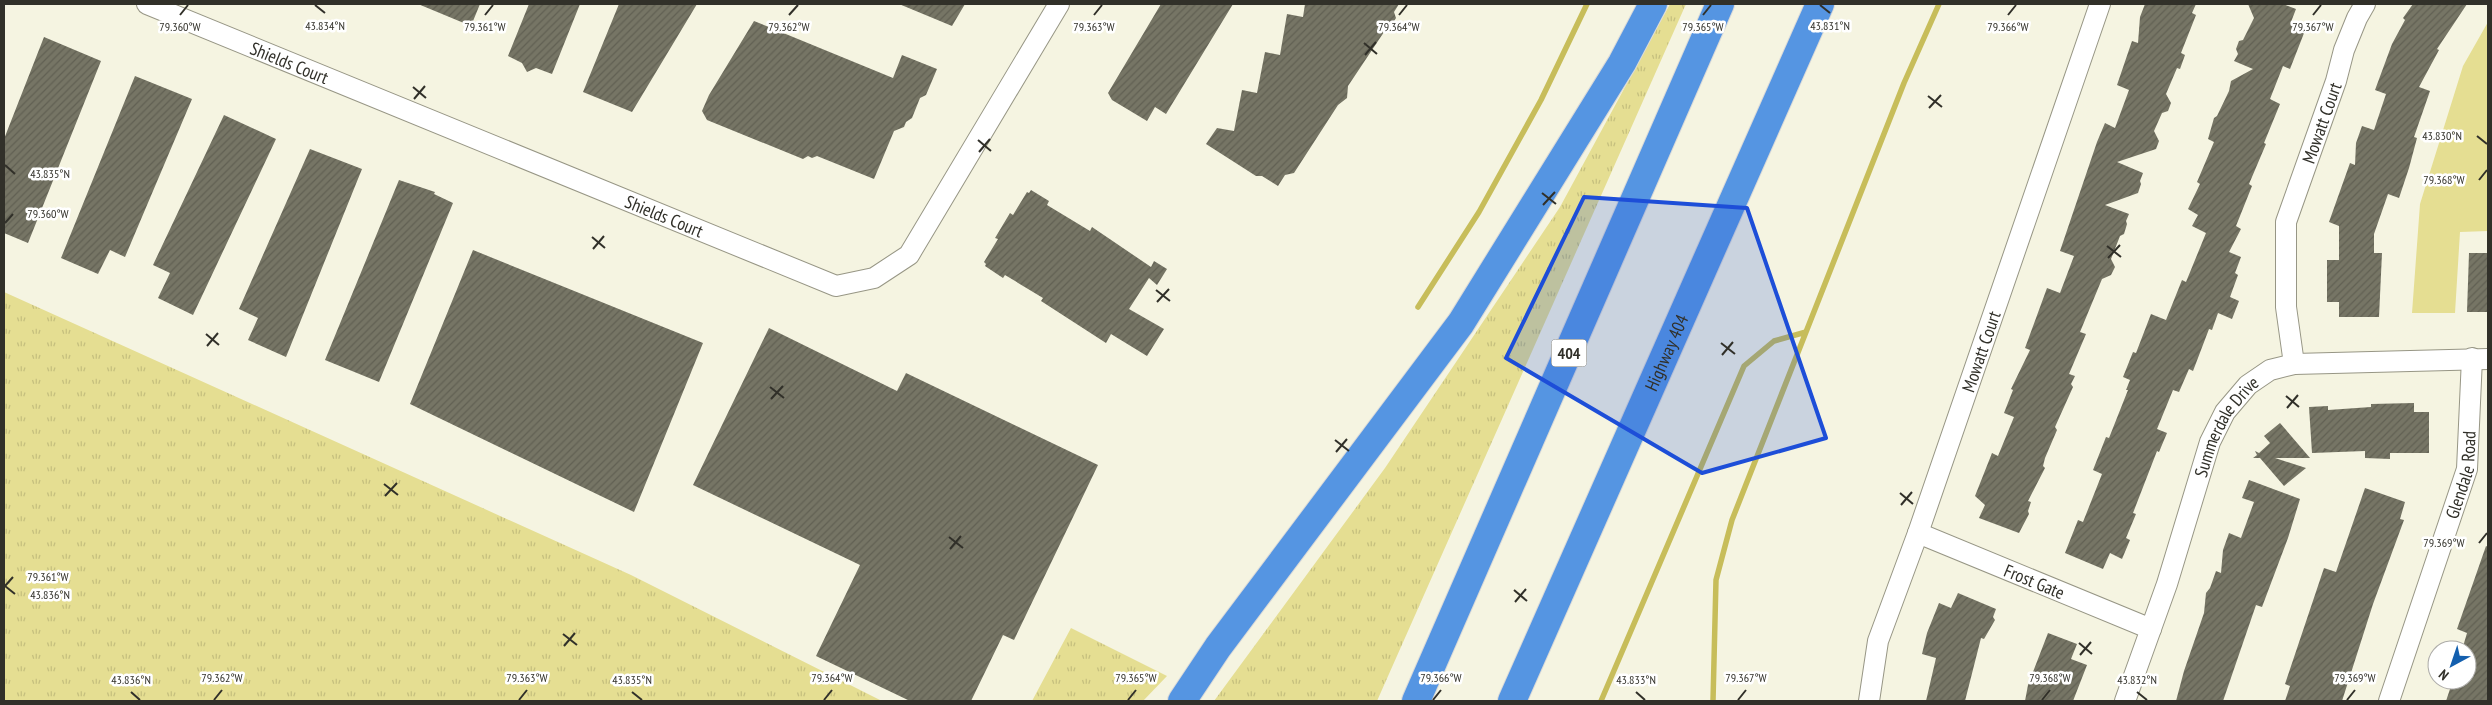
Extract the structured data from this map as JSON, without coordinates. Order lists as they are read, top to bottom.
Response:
{
  "streets": {
    "highway": ["404", "Highway 404"],
    "street": [
      "Shields Court",
      "Mowatt Court",
      "Summerdale Drive",
      "Glendale Road",
      "Frost Gate"
    ]
  },
  "crossings": [
    ["Mowatt Court", "Summerdale Drive"],
    ["Mowatt Court", "Frost Gate"],
    ["Summerdale Drive", "Glendale Road"],
    ["Summerdale Drive", "Frost Gate"]
  ],
  "north": "bottom left",
  "coordinates": [
    "43.834°N",
    "43.831°N",
    "79.360°W",
    "79.361°W",
    "79.362°W",
    "79.363°W",
    "79.364°W",
    "79.365°W",
    "79.366°W",
    "79.367°W",
    "43.830°N",
    "43.835°N",
    "79.368°W",
    "79.369°W",
    "43.836°N",
    "43.833°N",
    "43.832°N"
  ]
}
